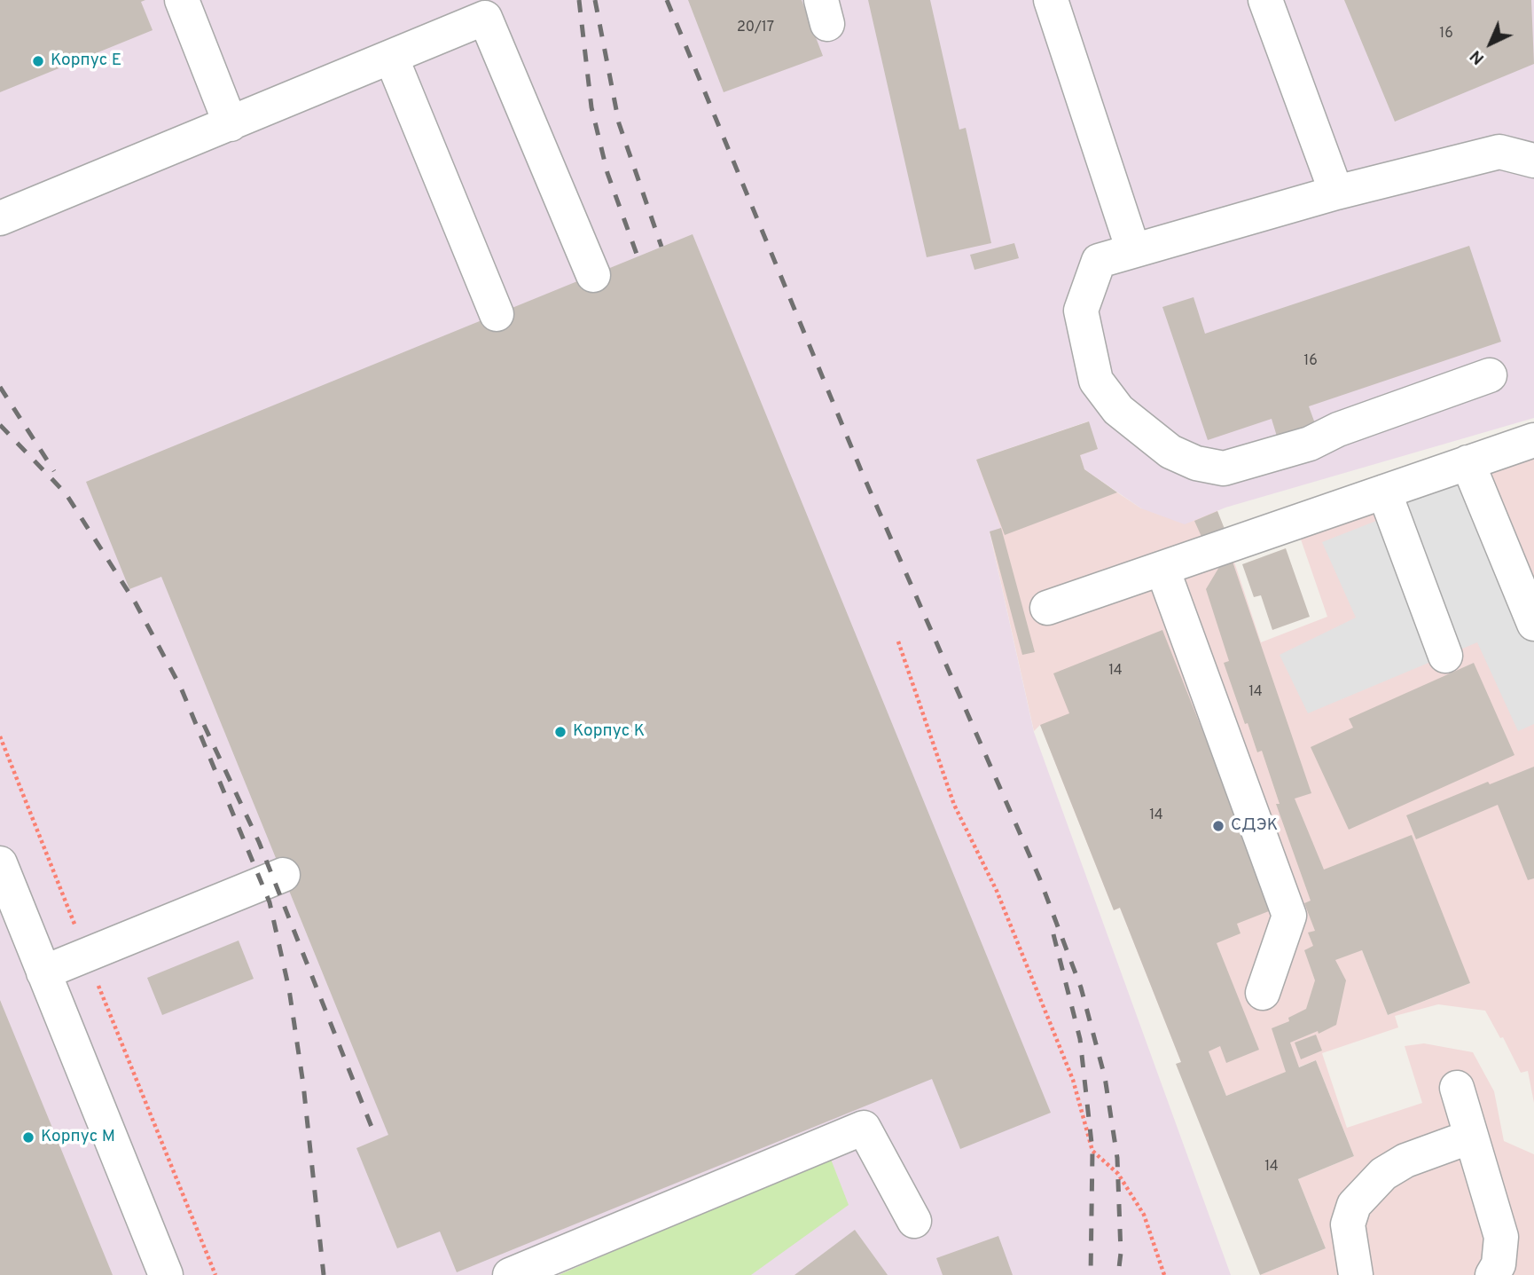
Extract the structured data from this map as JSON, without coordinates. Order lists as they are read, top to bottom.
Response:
{
  "places": [
    "Корпус Е",
    "Корпус К",
    "СДЭК",
    "Корпус М"
  ],
  "house_numbers": [
    "20/17",
    "16",
    "16",
    "14",
    "14",
    "14",
    "14"
  ],
  "north": "bottom left"
}
